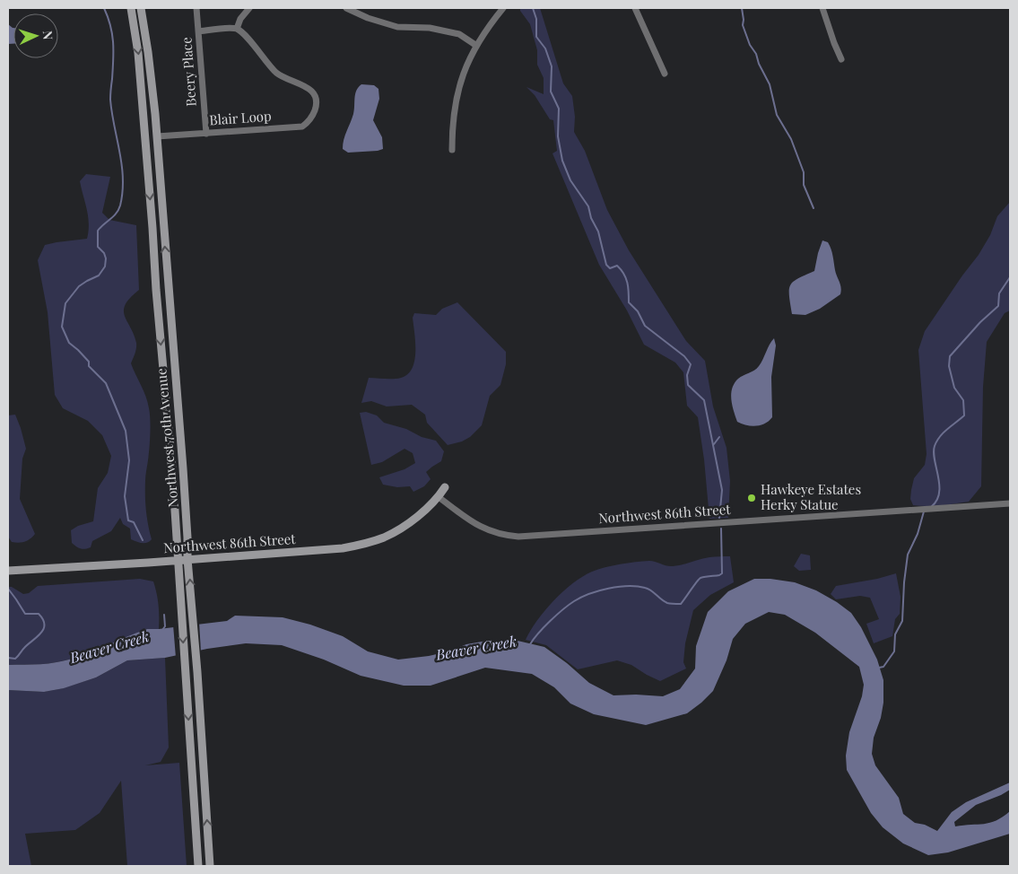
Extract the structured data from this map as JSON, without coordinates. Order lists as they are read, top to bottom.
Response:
{
  "streets": {
    "main road": ["Northwest 70th Avenue", "Northwest 86th Street"],
    "street": ["Beery Place", "Blair Loop"]
  },
  "crossings": [
    ["Beery Place", "Blair Loop"],
    ["Blair Loop", "Northwest 70th Avenue"],
    ["Northwest 70th Avenue", "Northwest 86th Street"]
  ],
  "water": ["Beaver Creek"],
  "places": ["Hawkeye Estates Herky Statue"],
  "north": "right"
}
